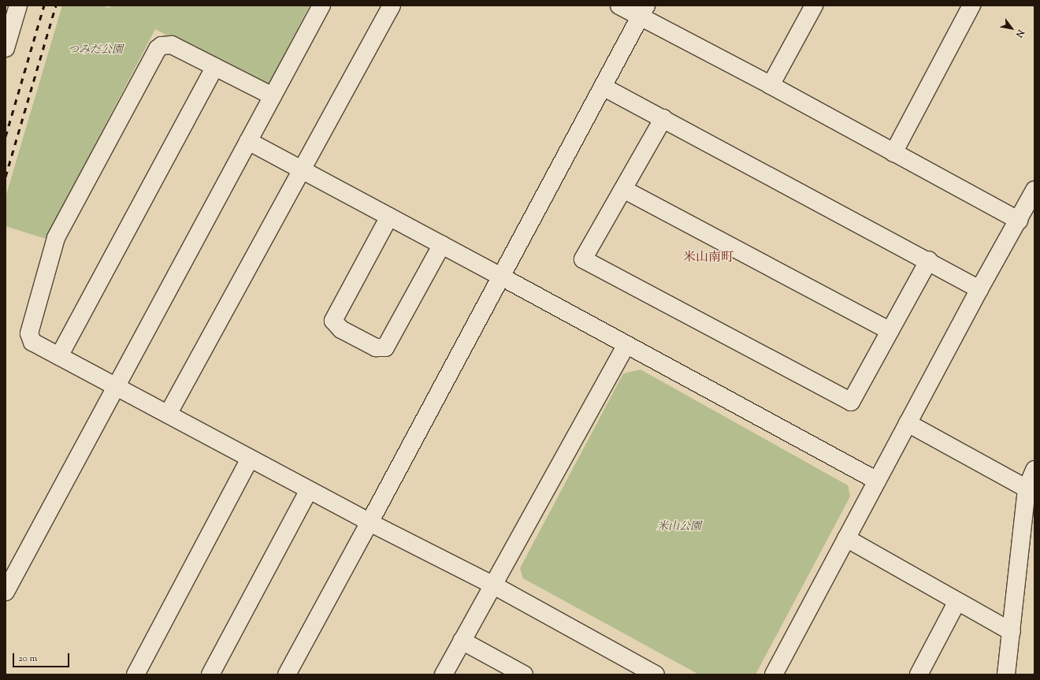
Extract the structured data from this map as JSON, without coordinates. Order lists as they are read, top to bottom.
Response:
{
  "districts": ["米山南町"],
  "parks": ["つみだ公園", "米山公園"],
  "scale_bar": "20 m",
  "north": "bottom right"
}
